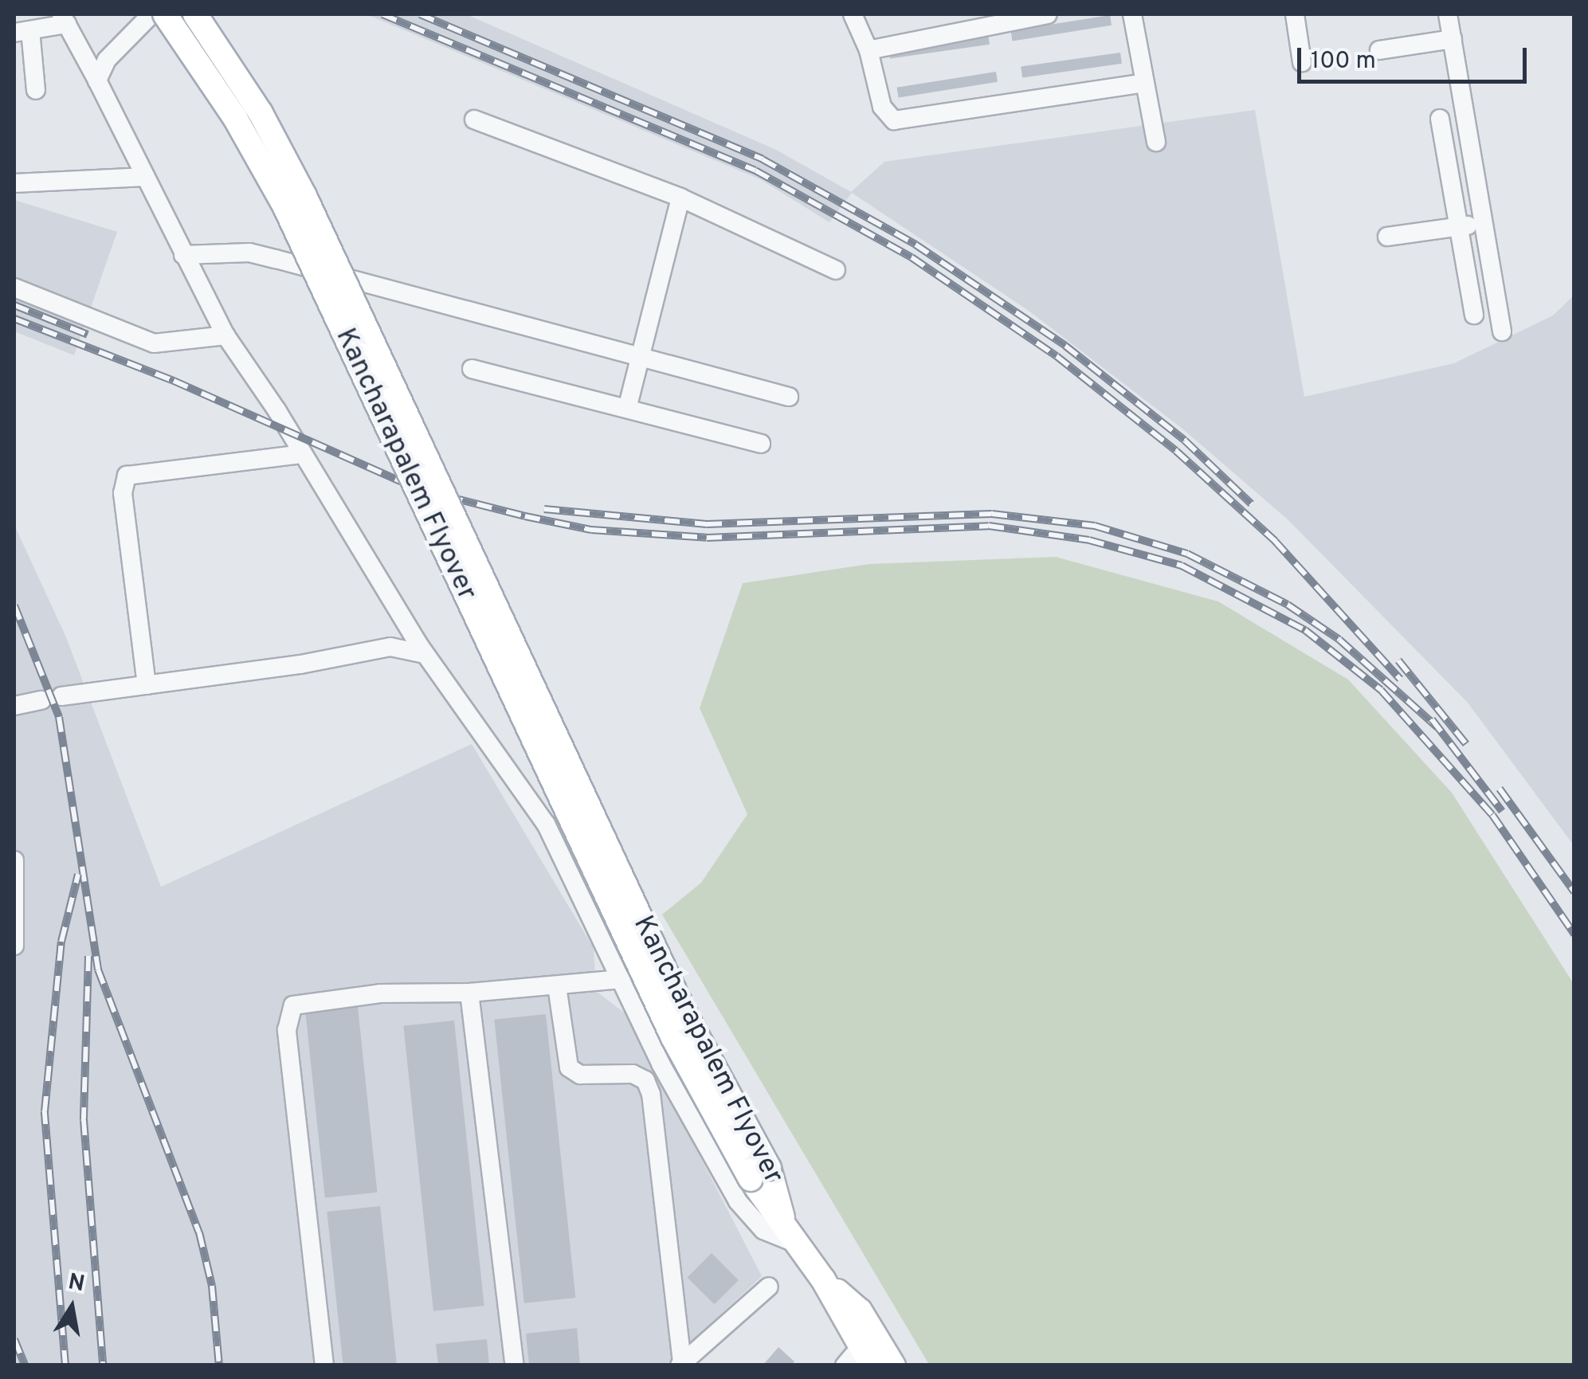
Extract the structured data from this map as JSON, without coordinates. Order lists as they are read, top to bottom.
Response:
{
  "streets": {
    "main road": ["Kancharapalem Flyover"]
  },
  "scale_bar": "100 m",
  "north": "top"
}
